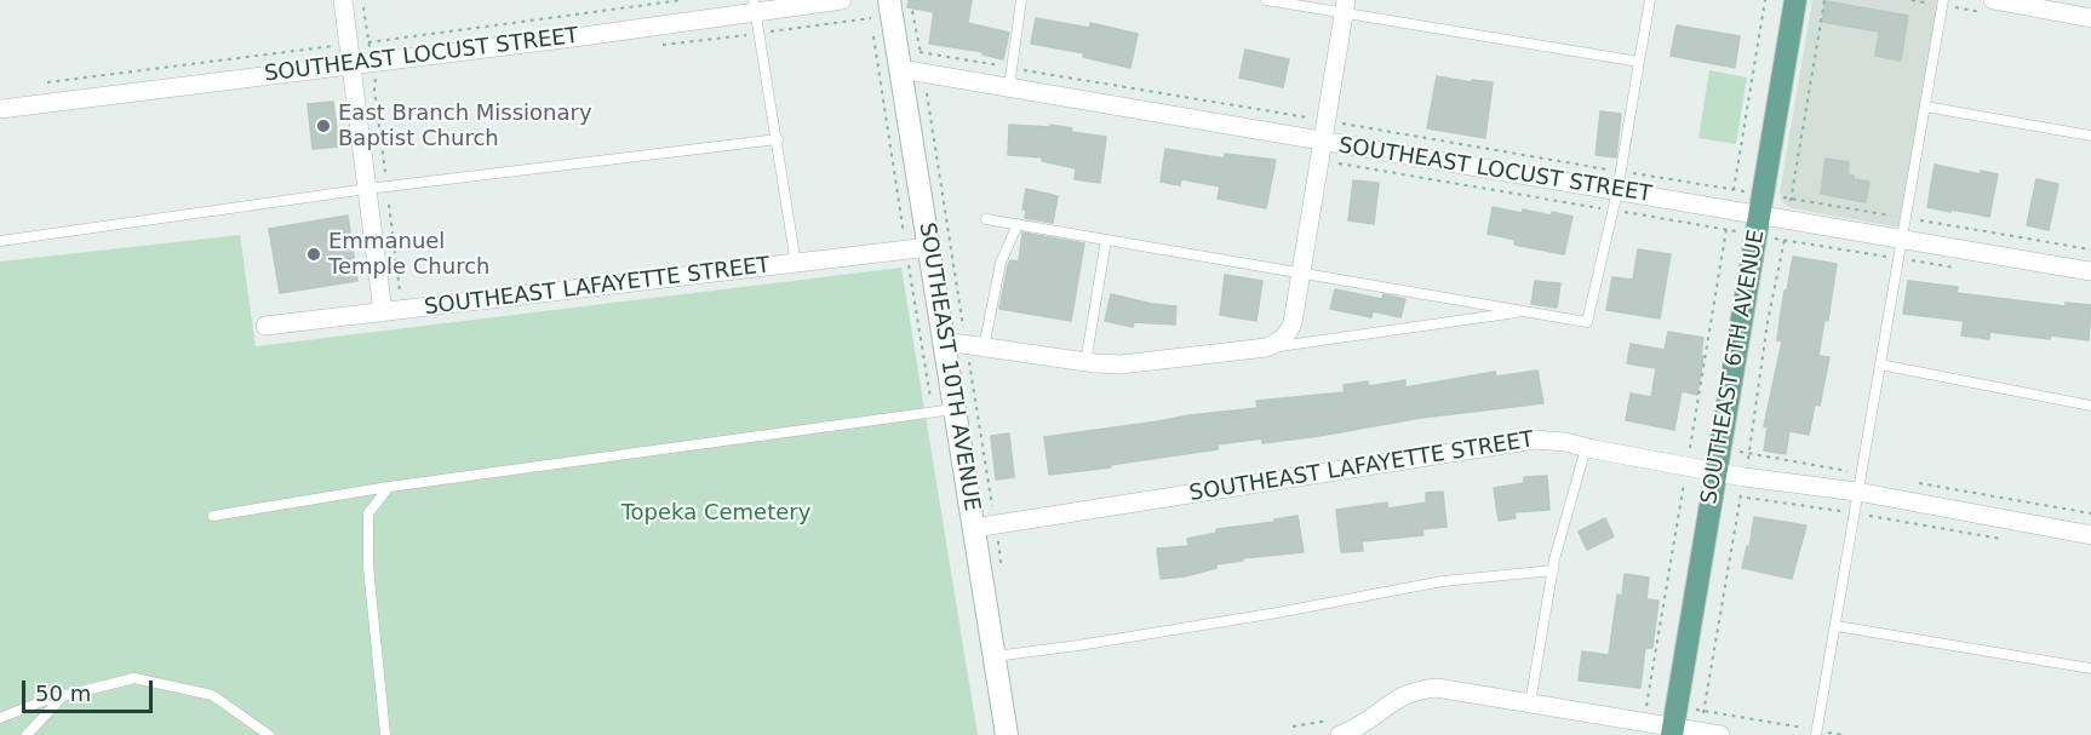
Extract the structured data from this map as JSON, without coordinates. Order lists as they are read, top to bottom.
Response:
{
  "streets": {
    "main road": ["SOUTHEAST 10TH AVENUE", "SOUTHEAST 6TH AVENUE"],
    "street": ["SOUTHEAST LOCUST STREET", "SOUTHEAST LAFAYETTE STREET"]
  },
  "crossings": [
    ["SOUTHEAST LOCUST STREET", "SOUTHEAST 10TH AVENUE"],
    ["SOUTHEAST LOCUST STREET", "SOUTHEAST 6TH AVENUE"],
    ["SOUTHEAST LAFAYETTE STREET", "SOUTHEAST 10TH AVENUE"],
    ["SOUTHEAST LAFAYETTE STREET", "SOUTHEAST 6TH AVENUE"]
  ],
  "parks": ["Topeka Cemetery"],
  "places": ["East Branch Missionary Baptist Church", "Emmanuel Temple Church"],
  "scale_bar": "50 m"
}
